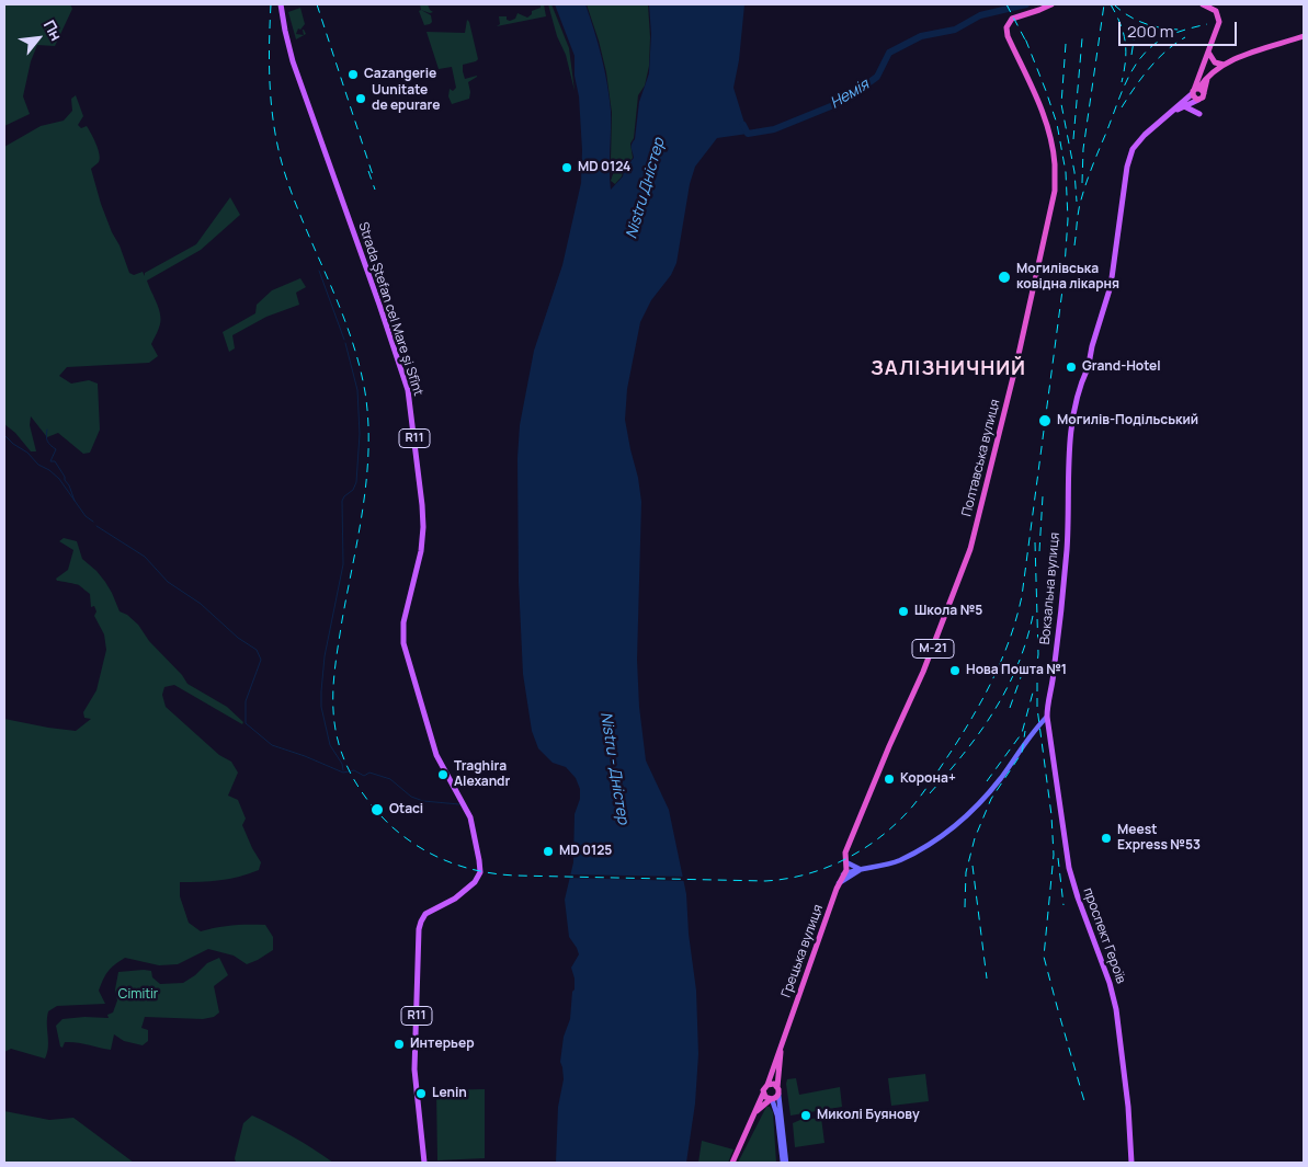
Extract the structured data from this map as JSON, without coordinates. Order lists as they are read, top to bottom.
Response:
{
  "streets": {
    "highway": [
      "Полтавська вулиця",
      "Вокзальна вулиця",
      "М-21",
      "Грецька вулиця"
    ],
    "main road": ["Strada Ştefan cel Mare şi Sfînt", "R11", "проспект Героїв"]
  },
  "crossings": [
    ["Полтавська вулиця", "Грецька вулиця"],
    ["Вокзальна вулиця", "проспект Героїв"],
    ["М-21", "Грецька вулиця"]
  ],
  "districts": ["ЗАЛІЗНИЧНИЙ"],
  "water": ["Немія", "Nistru Дністер", "Nistru - Дністер"],
  "parks": ["Cimitir"],
  "places": [
    "Cazangerie",
    "Uunitate de epurare",
    "MD 0124",
    "Могилівська ковідна лікарня",
    "Grand-Hotel",
    "Могилів-Подільський",
    "Школа №5",
    "Нова Пошта №1",
    "Traghira Alexandr",
    "Корона+",
    "Otaci",
    "Meest Express №53",
    "MD 0125",
    "Интерьер",
    "Lenin",
    "Миколі Буянову"
  ],
  "scale_bar": "200 m",
  "north": "top right"
}
